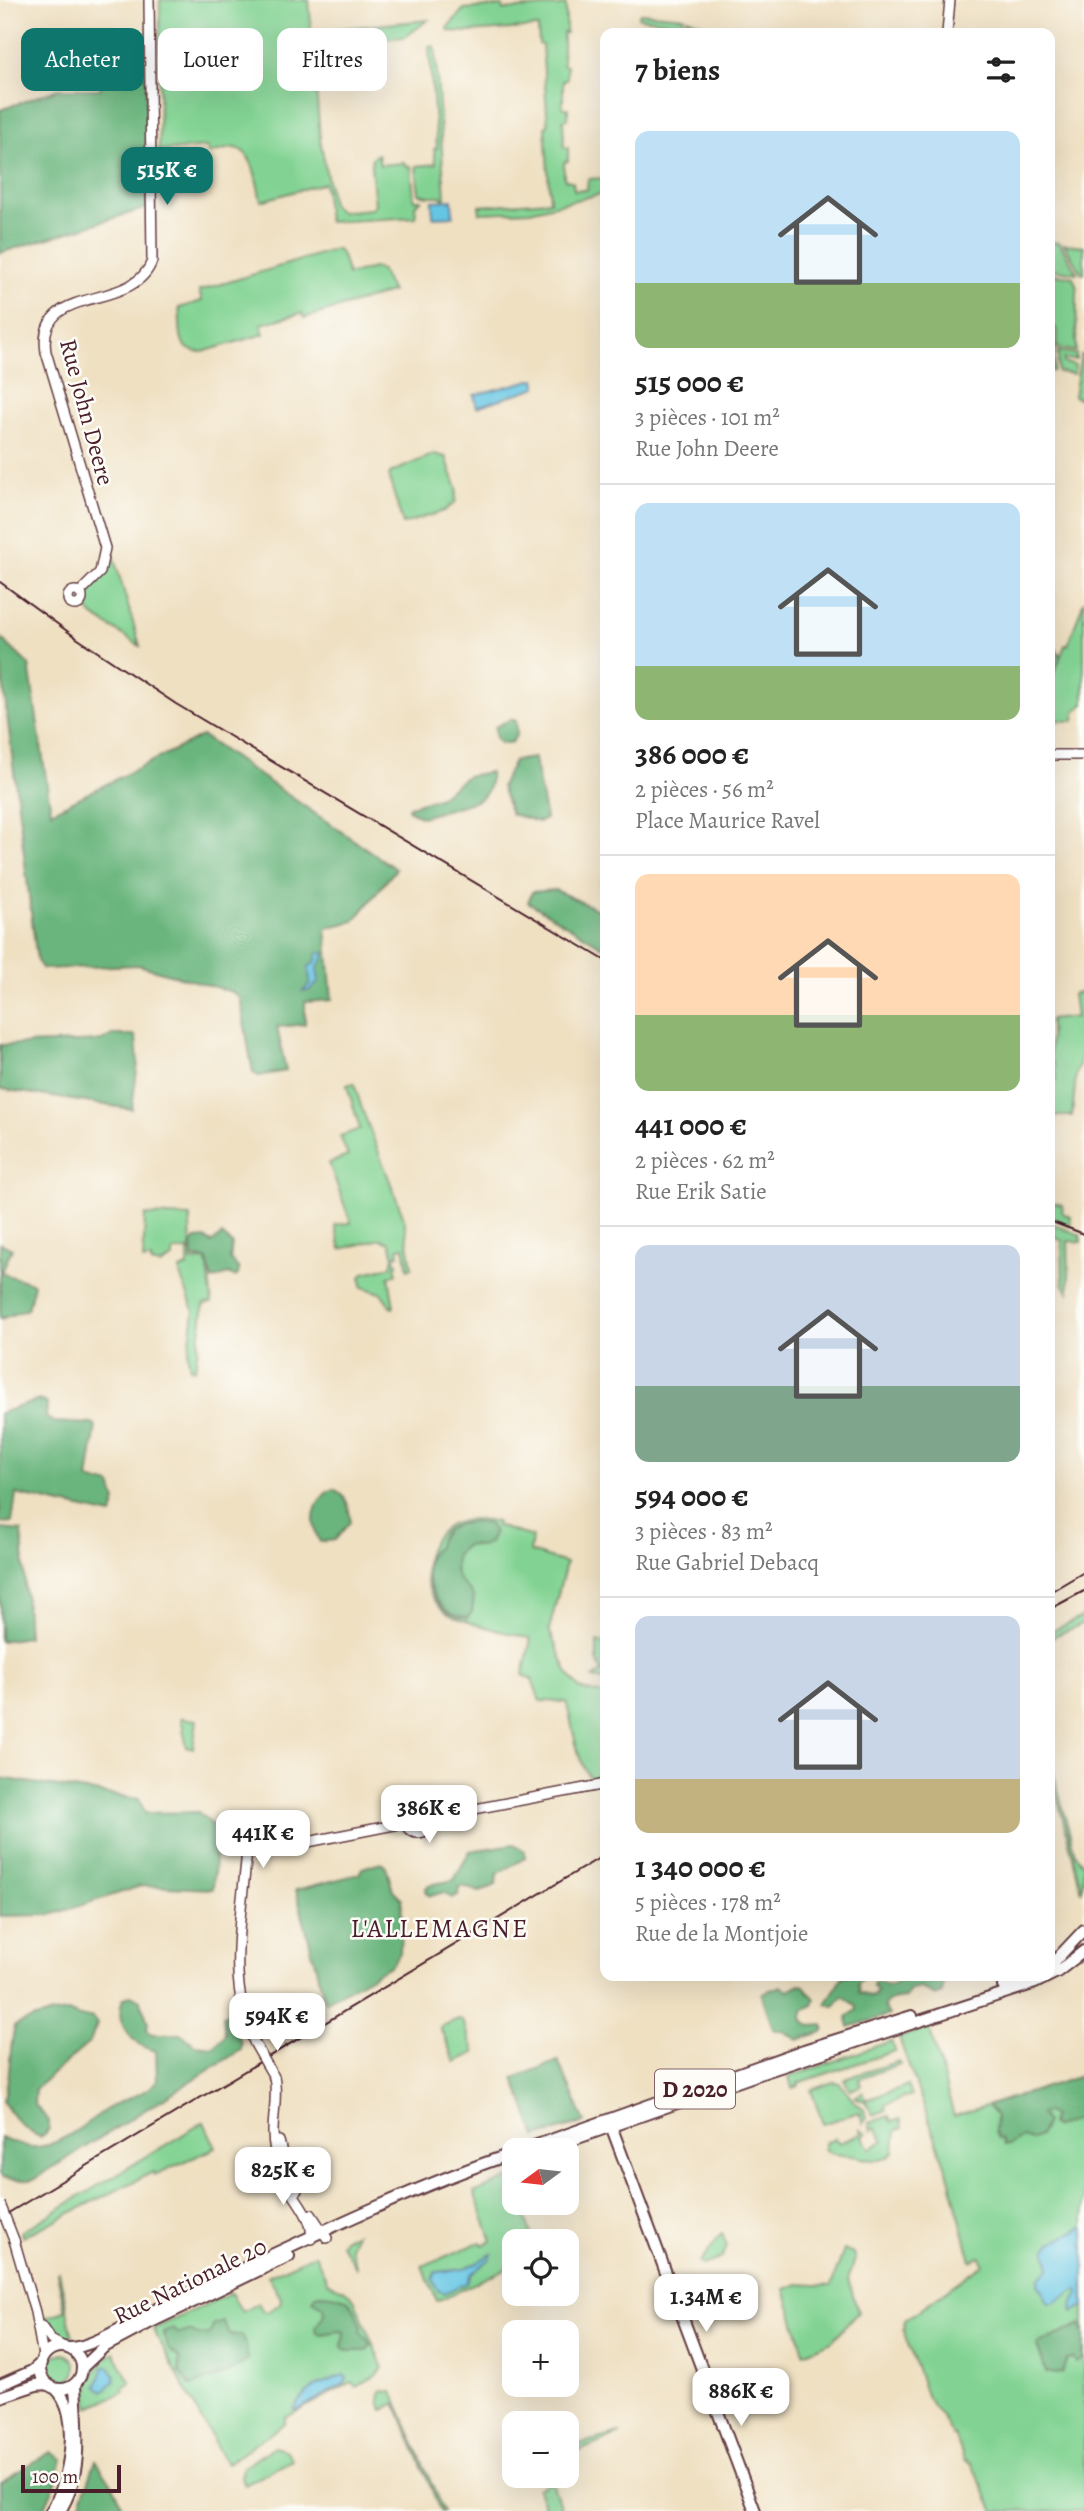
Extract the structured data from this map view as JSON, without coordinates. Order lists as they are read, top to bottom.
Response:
{
  "streets": {
    "main road": ["D 2020", "Rue Nationale 20"],
    "street": ["Rue John Deere"]
  },
  "districts": ["L'ALLEMAGNE"],
  "scale_bar": "100 m",
  "north": "left",
  "page": {
    "chip": ["Acheter", "Louer", "Filtres"],
    "heading": "7 biens",
    "list": [
      {
        "name": "515 000 €",
        "note": "3 pièces · 101 m² · Rue John Deere"
      },
      {
        "name": "386 000 €",
        "note": "2 pièces · 56 m² · Place Maurice Ravel"
      },
      {
        "name": "441 000 €",
        "note": "2 pièces · 62 m² · Rue Erik Satie"
      },
      {
        "name": "594 000 €",
        "note": "3 pièces · 83 m² · Rue Gabriel Debacq"
      },
      {
        "name": "1 340 000 €",
        "note": "5 pièces · 178 m² · Rue de la Montjoie"
      }
    ],
    "price": [
      "515K €",
      "386K €",
      "441K €",
      "594K €",
      "825K €",
      "1.34M €",
      "886K €"
    ],
    "map_buttons": ["+", "−"],
    "scale": "100 m"
  }
}
